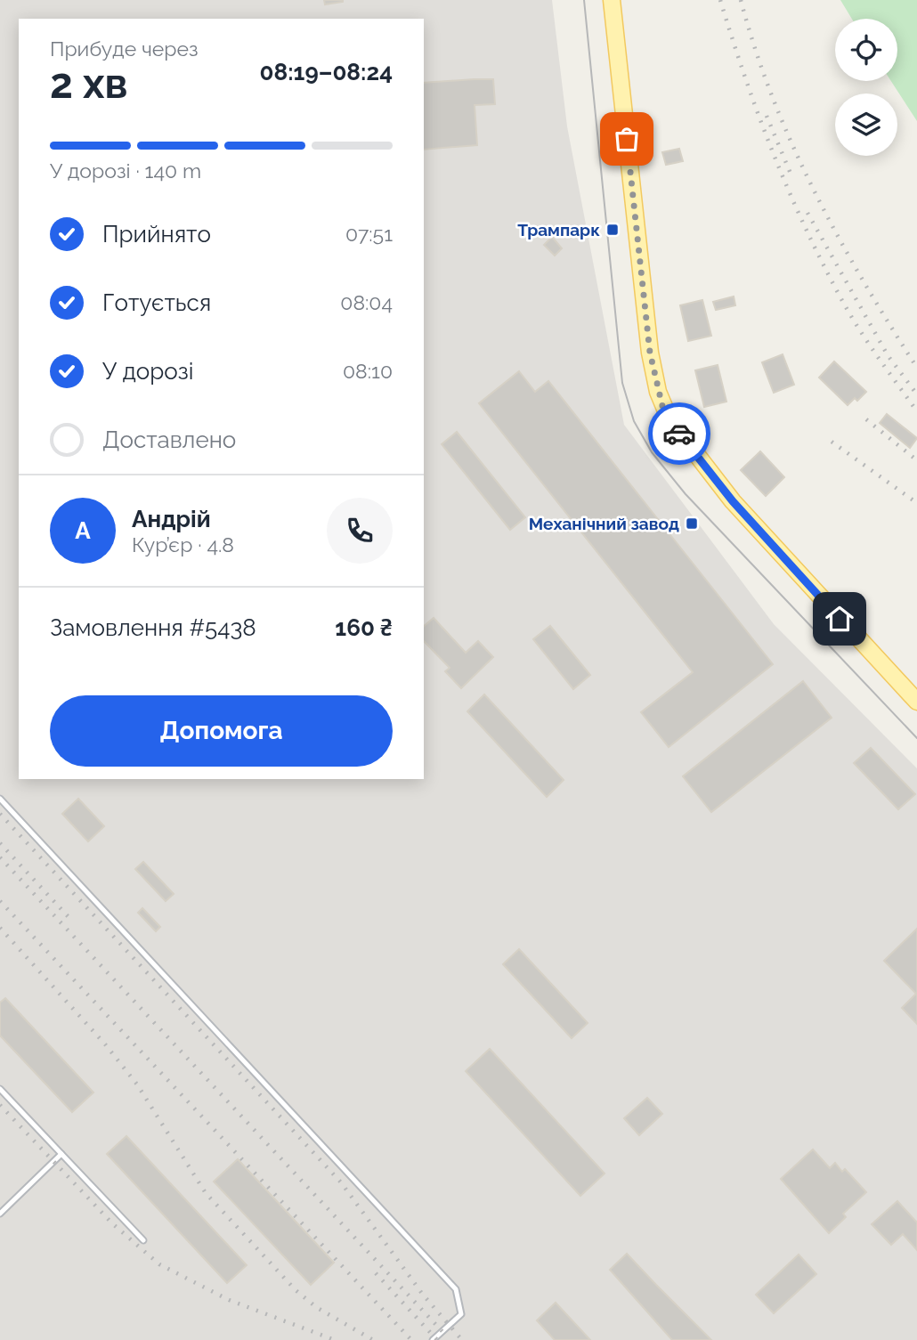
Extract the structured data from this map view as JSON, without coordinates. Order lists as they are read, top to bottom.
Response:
{
  "places": {
    "transit": ["Трампарк", "Механічний завод"]
  },
  "page": {
    "heading": ["2 хв", "Прибуде через", "08:19–08:24"],
    "panel": [
      "Андрій",
      "Кур’єр · 4.8",
      "Замовлення #5438",
      "160 ₴"
    ],
    "bar": "У дорозі · 140 m",
    "list": [
      ["Прийнято", "07:51"],
      ["Готується", "08:04"],
      ["У дорозі", "08:10"],
      "Доставлено"
    ],
    "round": "А",
    "buttons": "Допомога"
  }
}
